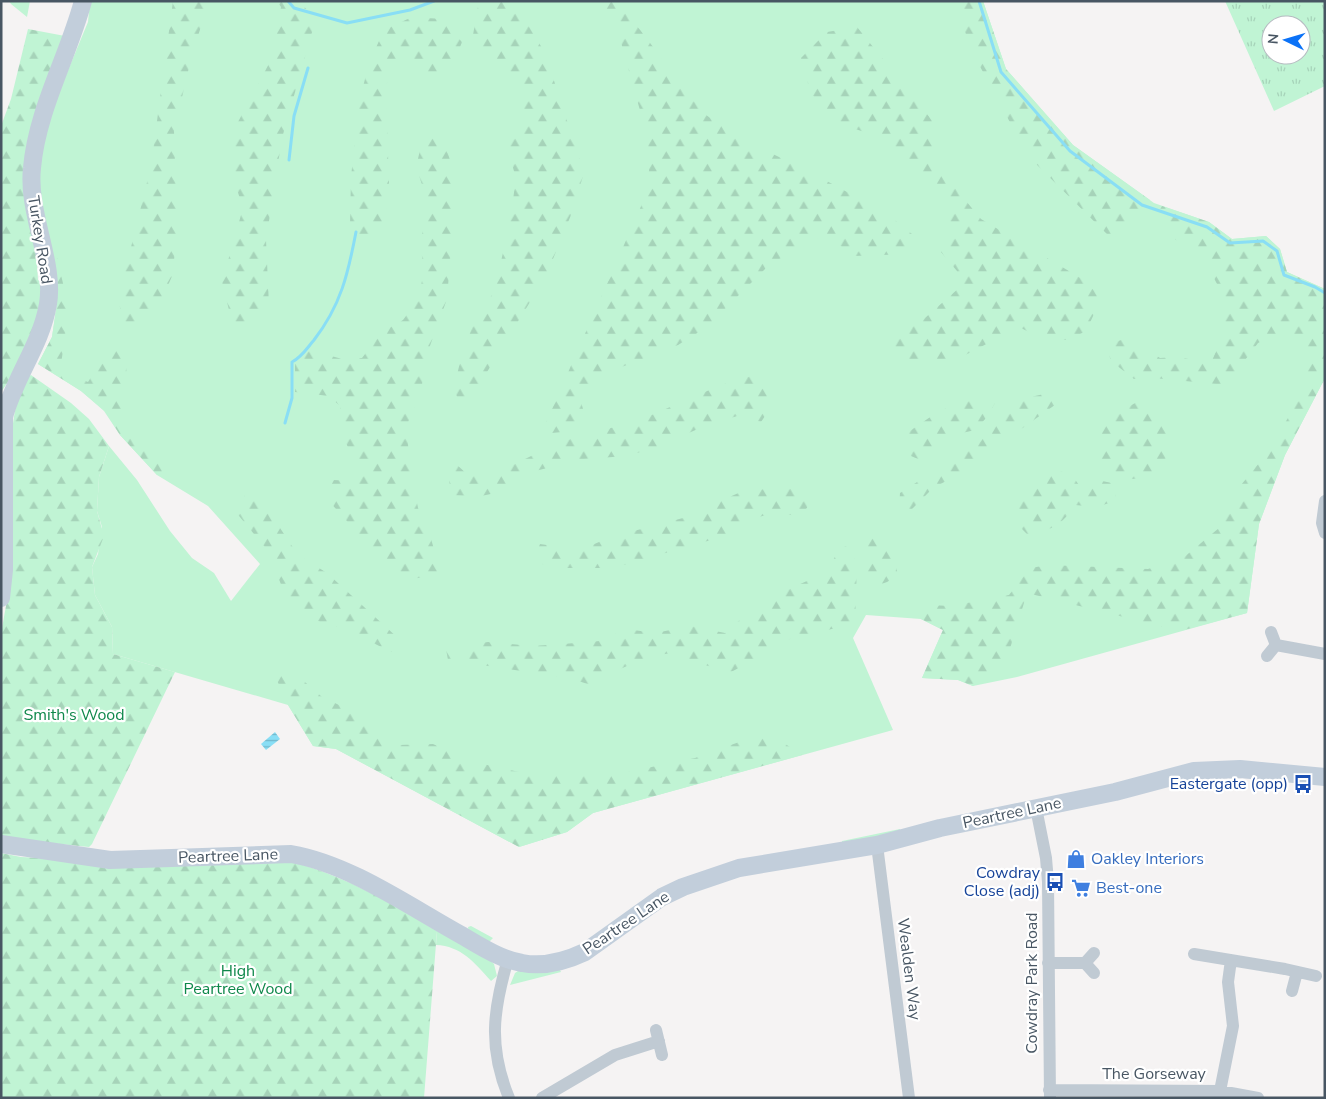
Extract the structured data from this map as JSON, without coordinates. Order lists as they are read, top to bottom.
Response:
{
  "streets": {
    "street": [
      "Turkey Road",
      "Peartree Lane",
      "Wealden Way",
      "Cowdray Park Road",
      "The Gorseway"
    ]
  },
  "crossings": [
    ["Peartree Lane", "Wealden Way"],
    ["Peartree Lane", "Cowdray Park Road"],
    ["Cowdray Park Road", "The Gorseway"]
  ],
  "parks": ["Smith's Wood", "High Peartree Wood"],
  "places": {
    "bus stop": ["Eastergate (opp)", "Cowdray Close (adj)"],
    "shop": ["Oakley Interiors"],
    "supermarket": ["Best-one"]
  },
  "north": "left"
}
